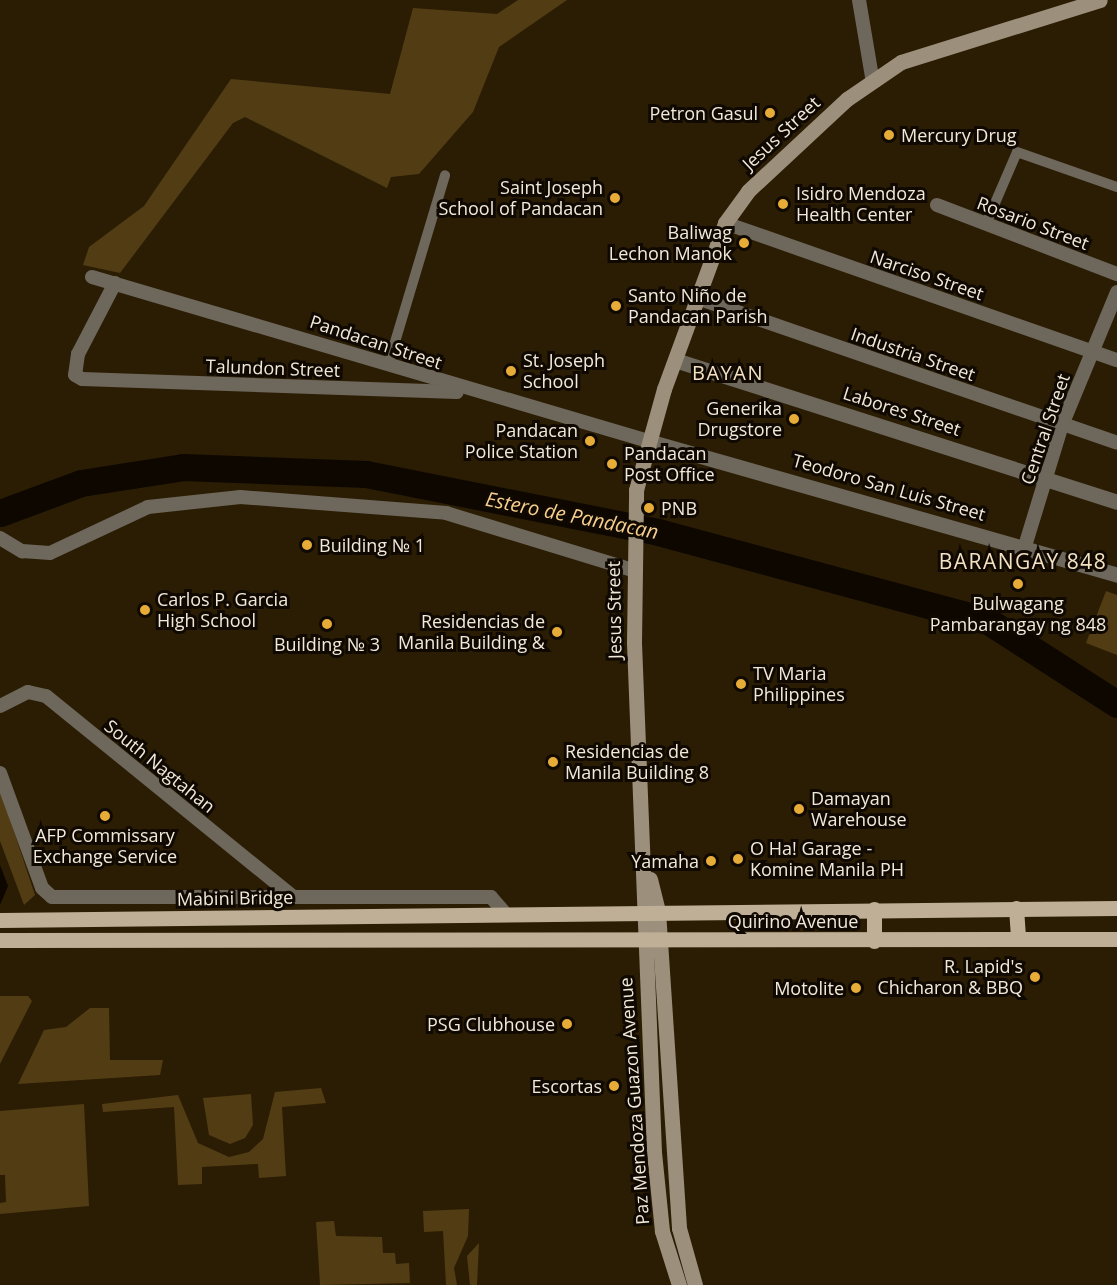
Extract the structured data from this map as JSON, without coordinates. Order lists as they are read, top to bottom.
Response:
{
  "streets": {
    "main road": [
      "Jesus Street",
      "Mabini Bridge",
      "Quirino Avenue",
      "Paz Mendoza Guazon Avenue"
    ],
    "street": [
      "Rosario Street",
      "Narciso Street",
      "Pandacan Street",
      "Industria Street",
      "Talundon Street",
      "Labores Street",
      "Central Street",
      "Teodoro San Luis Street",
      "South Nagtahan"
    ]
  },
  "crossings": [
    ["Jesus Street", "Narciso Street"],
    ["Jesus Street", "Pandacan Street"],
    ["Jesus Street", "Industria Street"],
    ["Jesus Street", "Labores Street"],
    ["Jesus Street", "Teodoro San Luis Street"],
    ["Jesus Street", "Quirino Avenue"],
    ["Jesus Street", "Paz Mendoza Guazon Avenue"],
    ["Narciso Street", "Central Street"],
    ["Pandacan Street", "Talundon Street"],
    ["Pandacan Street", "Teodoro San Luis Street"],
    ["Industria Street", "Central Street"],
    ["Labores Street", "Central Street"],
    ["Central Street", "Teodoro San Luis Street"],
    ["Mabini Bridge", "Quirino Avenue"],
    ["Quirino Avenue", "Paz Mendoza Guazon Avenue"]
  ],
  "districts": ["BAYAN", "BARANGAY 848"],
  "water": ["Estero de Pandacan"],
  "places": [
    "Petron Gasul",
    "Mercury Drug",
    "Saint Joseph School of Pandacan",
    "Isidro Mendoza Health Center",
    "Baliwag Lechon Manok",
    "Santo Niño de Pandacan Parish",
    "St. Joseph School",
    "Generika Drugstore",
    "Pandacan Police Station",
    "Pandacan Post Office",
    "PNB",
    "Building № 1",
    "Bulwagang Pambarangay ng 848",
    "Carlos P. Garcia High School",
    "Building № 3",
    "Residencias de Manila Building &",
    "TV Maria Philippines",
    "Residencias de Manila Building 8",
    "Damayan Warehouse",
    "AFP Commissary Exchange Service",
    "O Ha! Garage - Komine Manila PH",
    "Yamaha",
    "R. Lapid's Chicharon & BBQ",
    "Motolite",
    "PSG Clubhouse",
    "Escortas"
  ]
}
